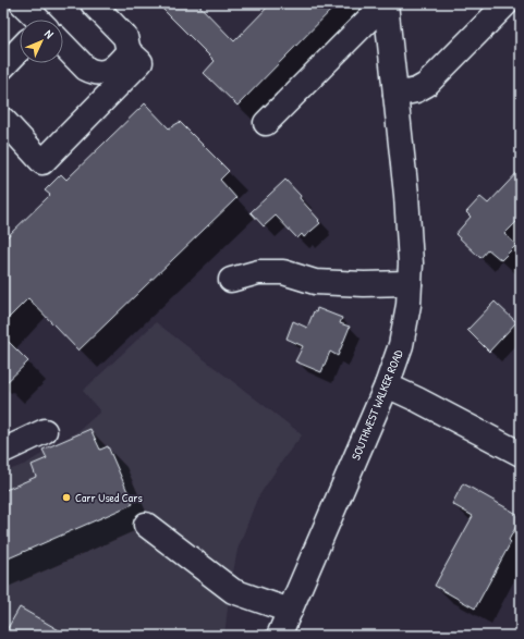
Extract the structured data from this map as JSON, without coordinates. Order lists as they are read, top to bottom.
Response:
{
  "streets": {
    "main road": ["SOUTHWEST WALKER ROAD"]
  },
  "places": ["Carr Used Cars"],
  "north": "top right"
}
